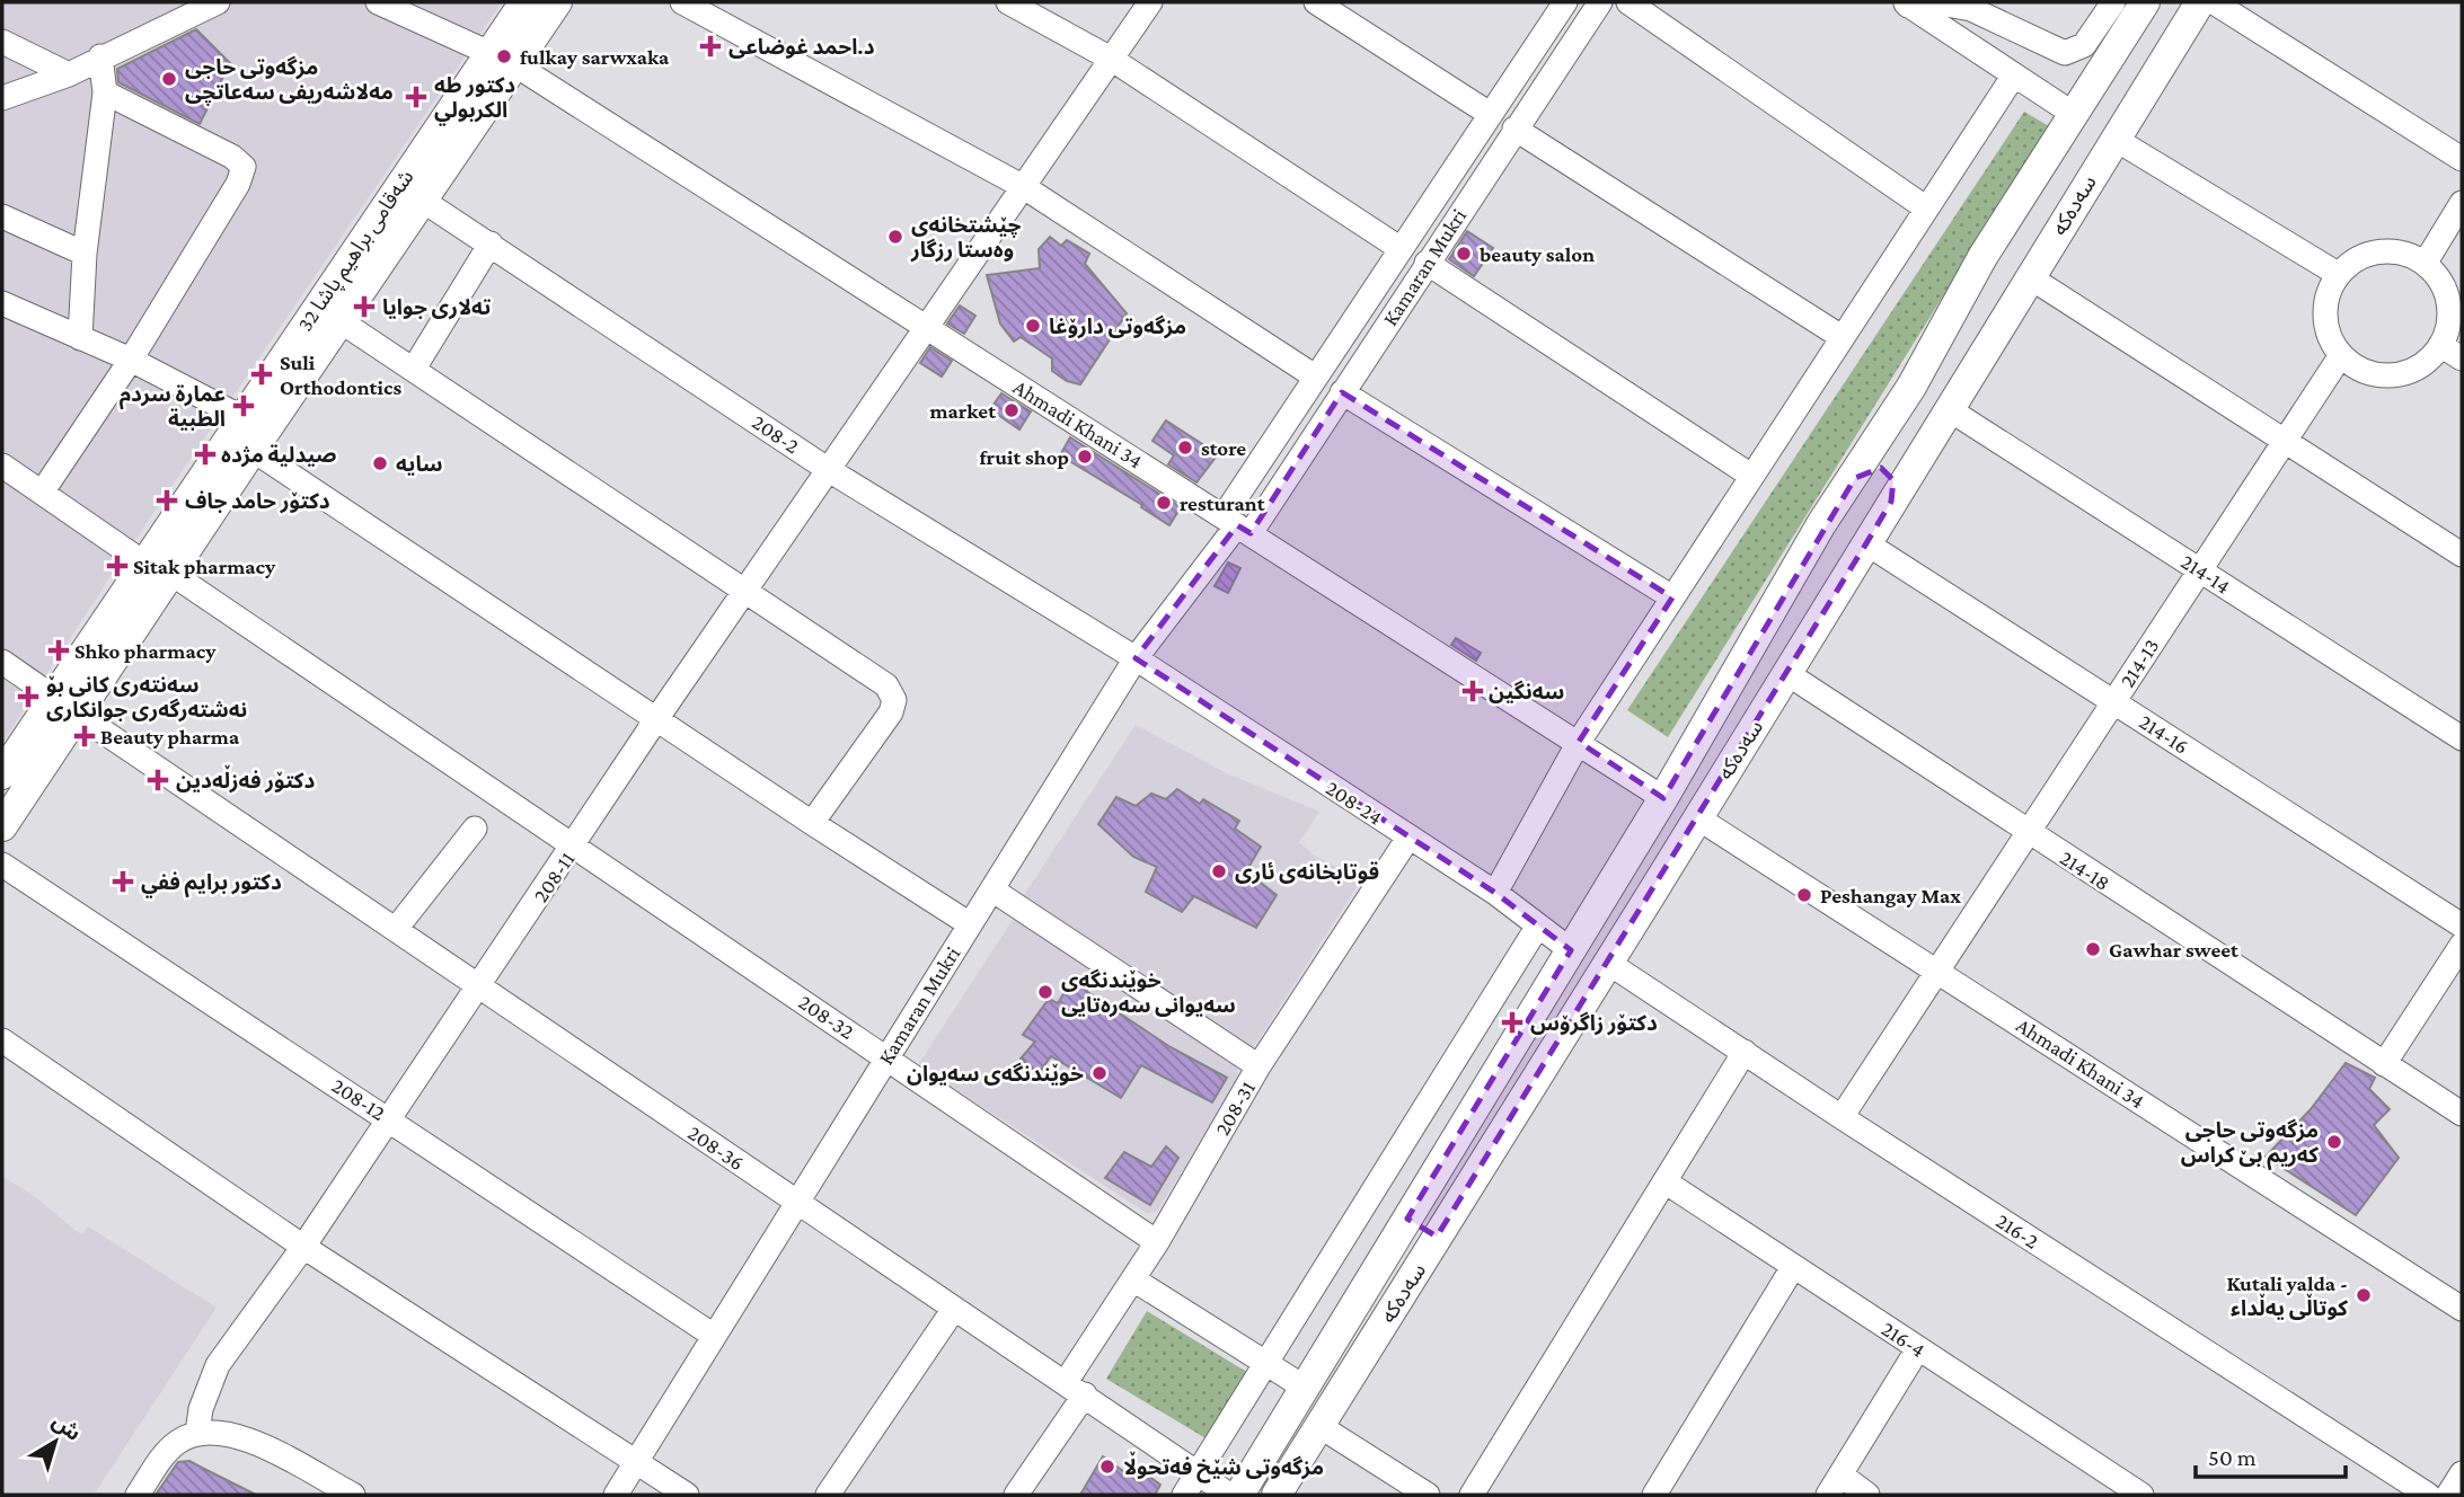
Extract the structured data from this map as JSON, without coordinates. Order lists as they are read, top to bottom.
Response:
{
  "streets": {
    "main road": ["سەدەکە", "شەقامی براهیم پاشا 32"],
    "street": [
      "Kamaran Mukri",
      "Ahmadi Khani 34",
      "208-2",
      "214-14",
      "214-13",
      "214-16",
      "208-24",
      "214-18",
      "208-11",
      "208-32",
      "208-12",
      "208-31",
      "208-36",
      "216-2",
      "216-4"
    ]
  },
  "crossings": [
    ["سەدەکە", "Ahmadi Khani 34"],
    ["سەدەکە", "214-14"],
    ["سەدەکە", "214-16"],
    ["سەدەکە", "208-24"],
    ["سەدەکە", "214-18"],
    ["سەدەکە", "216-2"],
    ["شەقامی براهیم پاشا 32", "Ahmadi Khani 34"],
    ["شەقامی براهیم پاشا 32", "208-2"],
    ["شەقامی براهیم پاشا 32", "208-32"],
    ["شەقامی براهیم پاشا 32", "208-36"],
    ["Kamaran Mukri", "Ahmadi Khani 34"],
    ["Kamaran Mukri", "208-2"],
    ["Kamaran Mukri", "208-24"],
    ["Kamaran Mukri", "208-32"],
    ["Kamaran Mukri", "208-12"],
    ["Kamaran Mukri", "208-36"],
    ["Ahmadi Khani 34", "214-13"],
    ["Ahmadi Khani 34", "208-11"],
    ["208-2", "208-24"],
    ["208-2", "208-11"],
    ["214-14", "214-13"],
    ["214-13", "214-16"],
    ["214-13", "214-18"],
    ["214-13", "216-2"],
    ["208-24", "208-31"],
    ["208-11", "208-32"],
    ["208-11", "208-12"],
    ["208-11", "208-36"],
    ["208-32", "208-31"],
    ["208-31", "208-36"]
  ],
  "places": {
    "health": [
      "د.احمد غوضاعی",
      "دكتور طه الكربولي",
      "تەلاری جوایا",
      "Suli Orthodontics",
      "عمارة سردم الطبية",
      "صيدلية مژده",
      "دکتۆر حامد جاف",
      "Sitak pharmacy",
      "Shko pharmacy",
      "سەنگین",
      "سەنتەری کانی بۆ نەشتەرگەری جوانکاری",
      "Beauty pharma",
      "دکتۆر فەزڵەدین",
      "دكتور برايم ففي",
      "دکتۆر زاگرۆس"
    ],
    "other": [
      "fulkay sarwxaka",
      "مزگەوتی حاجی مەلاشەریفی سەعاتچی",
      "چێشتخانەی وەستا رزگار",
      "beauty salon",
      "مزگەوتی دارۆغا",
      "market",
      "store",
      "fruit shop",
      "سایە",
      "resturant",
      "قوتابخانەی ئاری",
      "Peshangay Max",
      "Gawhar sweet",
      "خوێندنگەی سەیوانی سەرەتایی",
      "خوێندنگەی سەیوان",
      "مزگەوتی حاجی کەریم بێ کراس",
      "Kutali yalda - کوتاڵی یەڵداء",
      "مزگەوتی شێخ فەتحوڵا"
    ]
  },
  "scale_bar": "50 m",
  "north": "top right"
}
